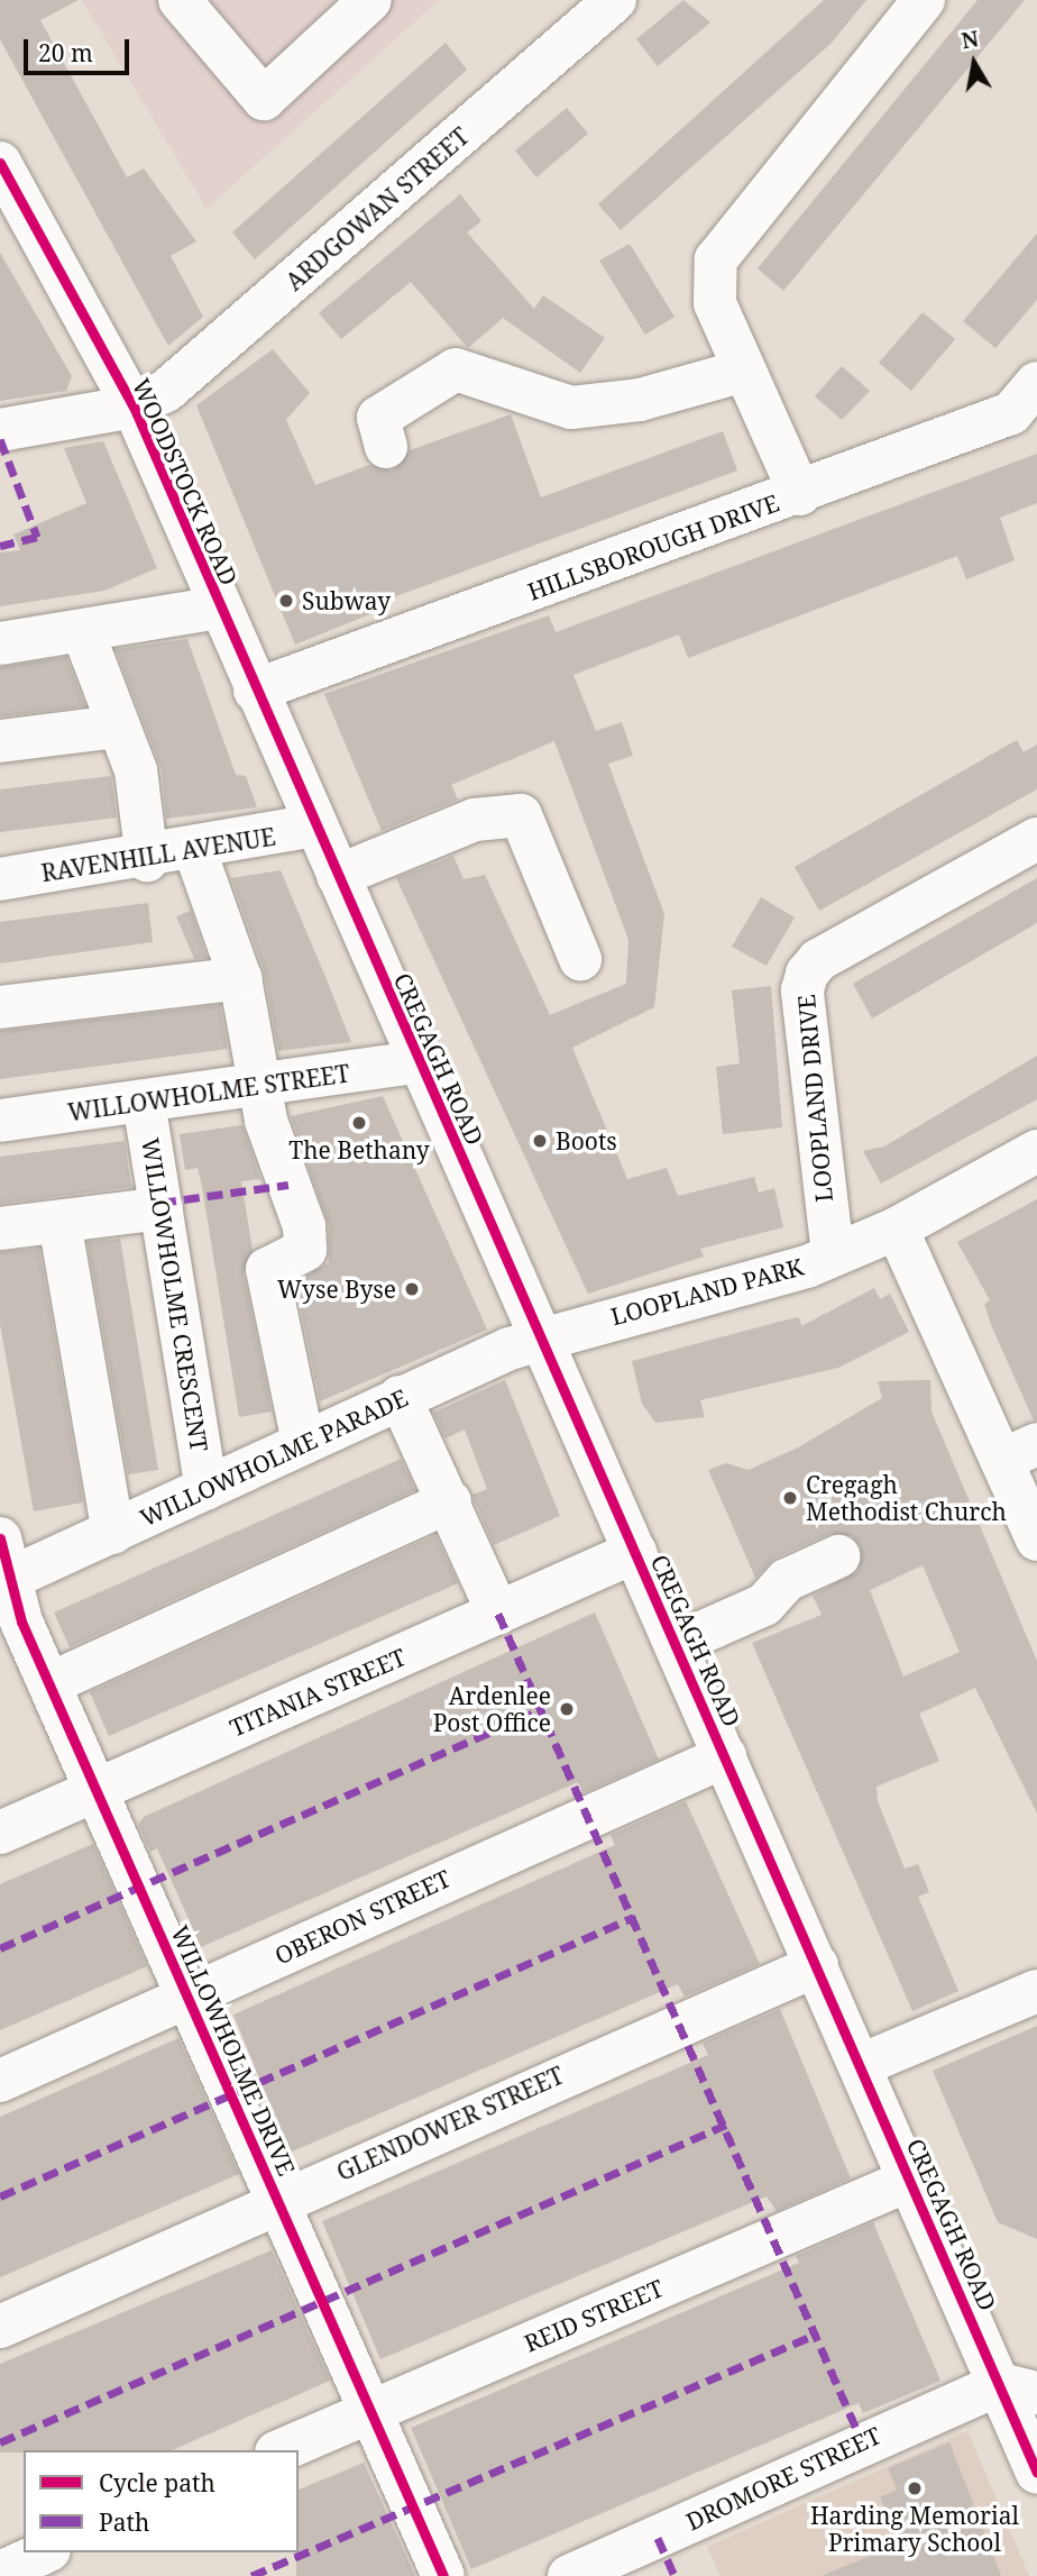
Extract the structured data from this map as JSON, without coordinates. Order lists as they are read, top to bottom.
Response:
{
  "streets": {
    "street": [
      "ARDGOWAN STREET",
      "WOODSTOCK ROAD",
      "HILLSBOROUGH DRIVE",
      "RAVENHILL AVENUE",
      "CREGAGH ROAD",
      "WILLOWHOLME STREET",
      "LOOPLAND DRIVE",
      "LOOPLAND PARK",
      "WILLOWHOLME CRESCENT",
      "WILLOWHOLME PARADE",
      "TITANIA STREET",
      "OBERON STREET",
      "WILLOWHOLME DRIVE",
      "GLENDOWER STREET",
      "REID STREET",
      "DROMORE STREET"
    ]
  },
  "crossings": [
    ["ARDGOWAN STREET", "WOODSTOCK ROAD"],
    ["WOODSTOCK ROAD", "HILLSBOROUGH DRIVE"],
    ["WOODSTOCK ROAD", "RAVENHILL AVENUE"],
    ["WOODSTOCK ROAD", "CREGAGH ROAD"],
    ["RAVENHILL AVENUE", "CREGAGH ROAD"],
    ["CREGAGH ROAD", "WILLOWHOLME STREET"],
    ["CREGAGH ROAD", "LOOPLAND PARK"],
    ["CREGAGH ROAD", "WILLOWHOLME PARADE"],
    ["CREGAGH ROAD", "TITANIA STREET"],
    ["CREGAGH ROAD", "OBERON STREET"],
    ["CREGAGH ROAD", "GLENDOWER STREET"],
    ["CREGAGH ROAD", "REID STREET"],
    ["CREGAGH ROAD", "DROMORE STREET"],
    ["WILLOWHOLME STREET", "WILLOWHOLME CRESCENT"],
    ["LOOPLAND DRIVE", "LOOPLAND PARK"],
    ["LOOPLAND PARK", "WILLOWHOLME PARADE"],
    ["WILLOWHOLME CRESCENT", "WILLOWHOLME PARADE"],
    ["WILLOWHOLME PARADE", "WILLOWHOLME DRIVE"],
    ["TITANIA STREET", "WILLOWHOLME DRIVE"],
    ["OBERON STREET", "WILLOWHOLME DRIVE"],
    ["WILLOWHOLME DRIVE", "GLENDOWER STREET"],
    ["WILLOWHOLME DRIVE", "REID STREET"]
  ],
  "places": [
    "Subway",
    "The Bethany",
    "Boots",
    "Wyse Byse",
    "Cregagh Methodist Church",
    "Ardenlee Post Office",
    "Harding Memorial Primary School"
  ],
  "legend": ["Cycle path", "Path"],
  "scale_bar": "20 m",
  "north": "top"
}
